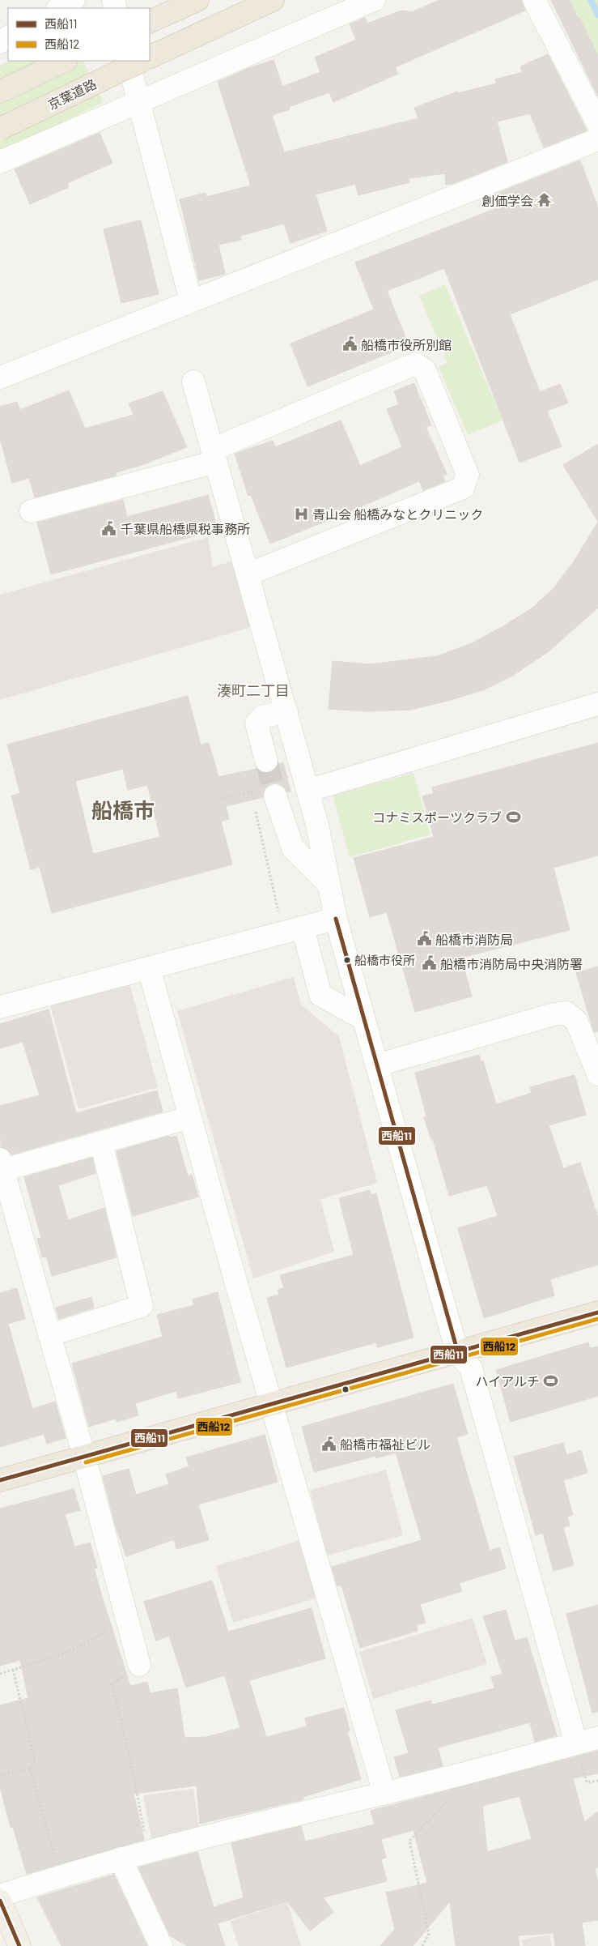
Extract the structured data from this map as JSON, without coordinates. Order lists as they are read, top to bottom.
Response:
{
  "streets": {
    "highway": ["京葉道路"]
  },
  "districts": ["湊町二丁目", "船橋市"],
  "places": {
    "temple": ["創価学会"],
    "public building": [
      "船橋市役所別館",
      "千葉県船橋県税事務所",
      "船橋市消防局",
      "船橋市消防局中央消防署",
      "船橋市福祉ビル"
    ],
    "hospital": ["青山会 船橋みなとクリニック"],
    "sports": ["コナミスポーツクラブ", "ハイアルチ"],
    "other": ["船橋市役所"]
  },
  "lines": ["transit line 西船11", "transit line 西船12"],
  "legend": ["西船11", "西船12"]
}
